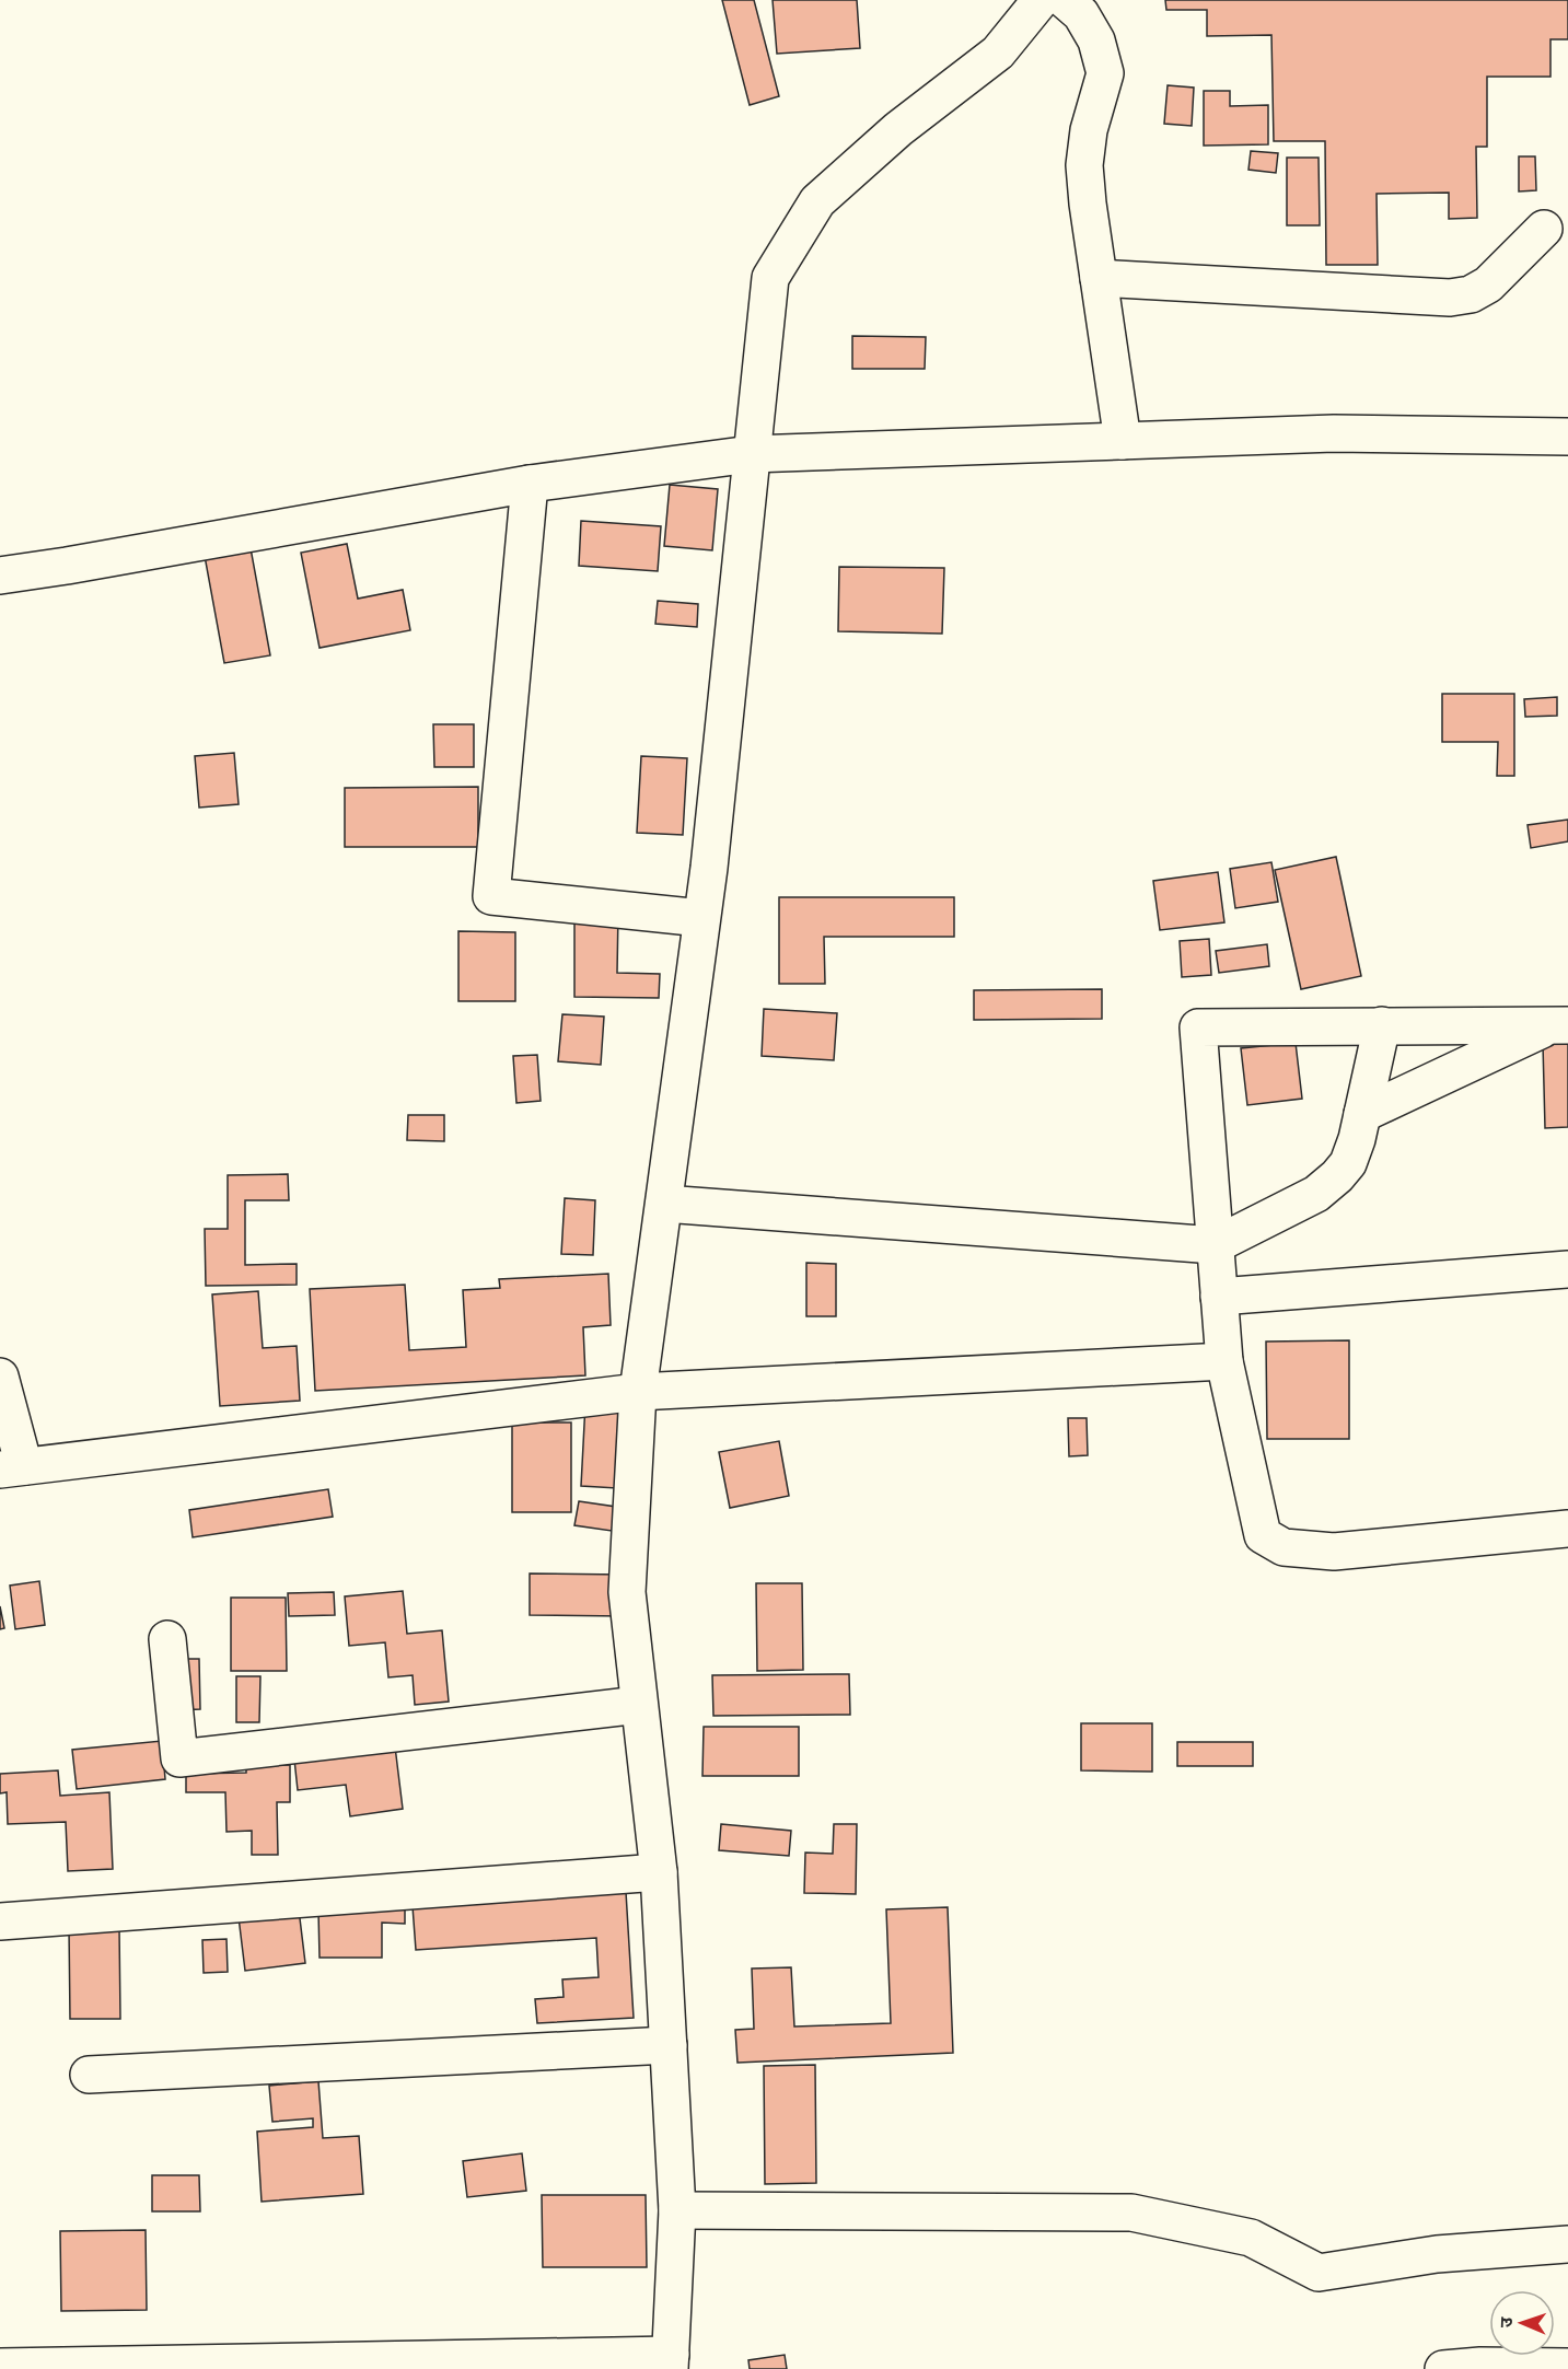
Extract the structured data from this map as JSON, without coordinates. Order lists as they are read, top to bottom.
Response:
{
  "north": "left"
}
